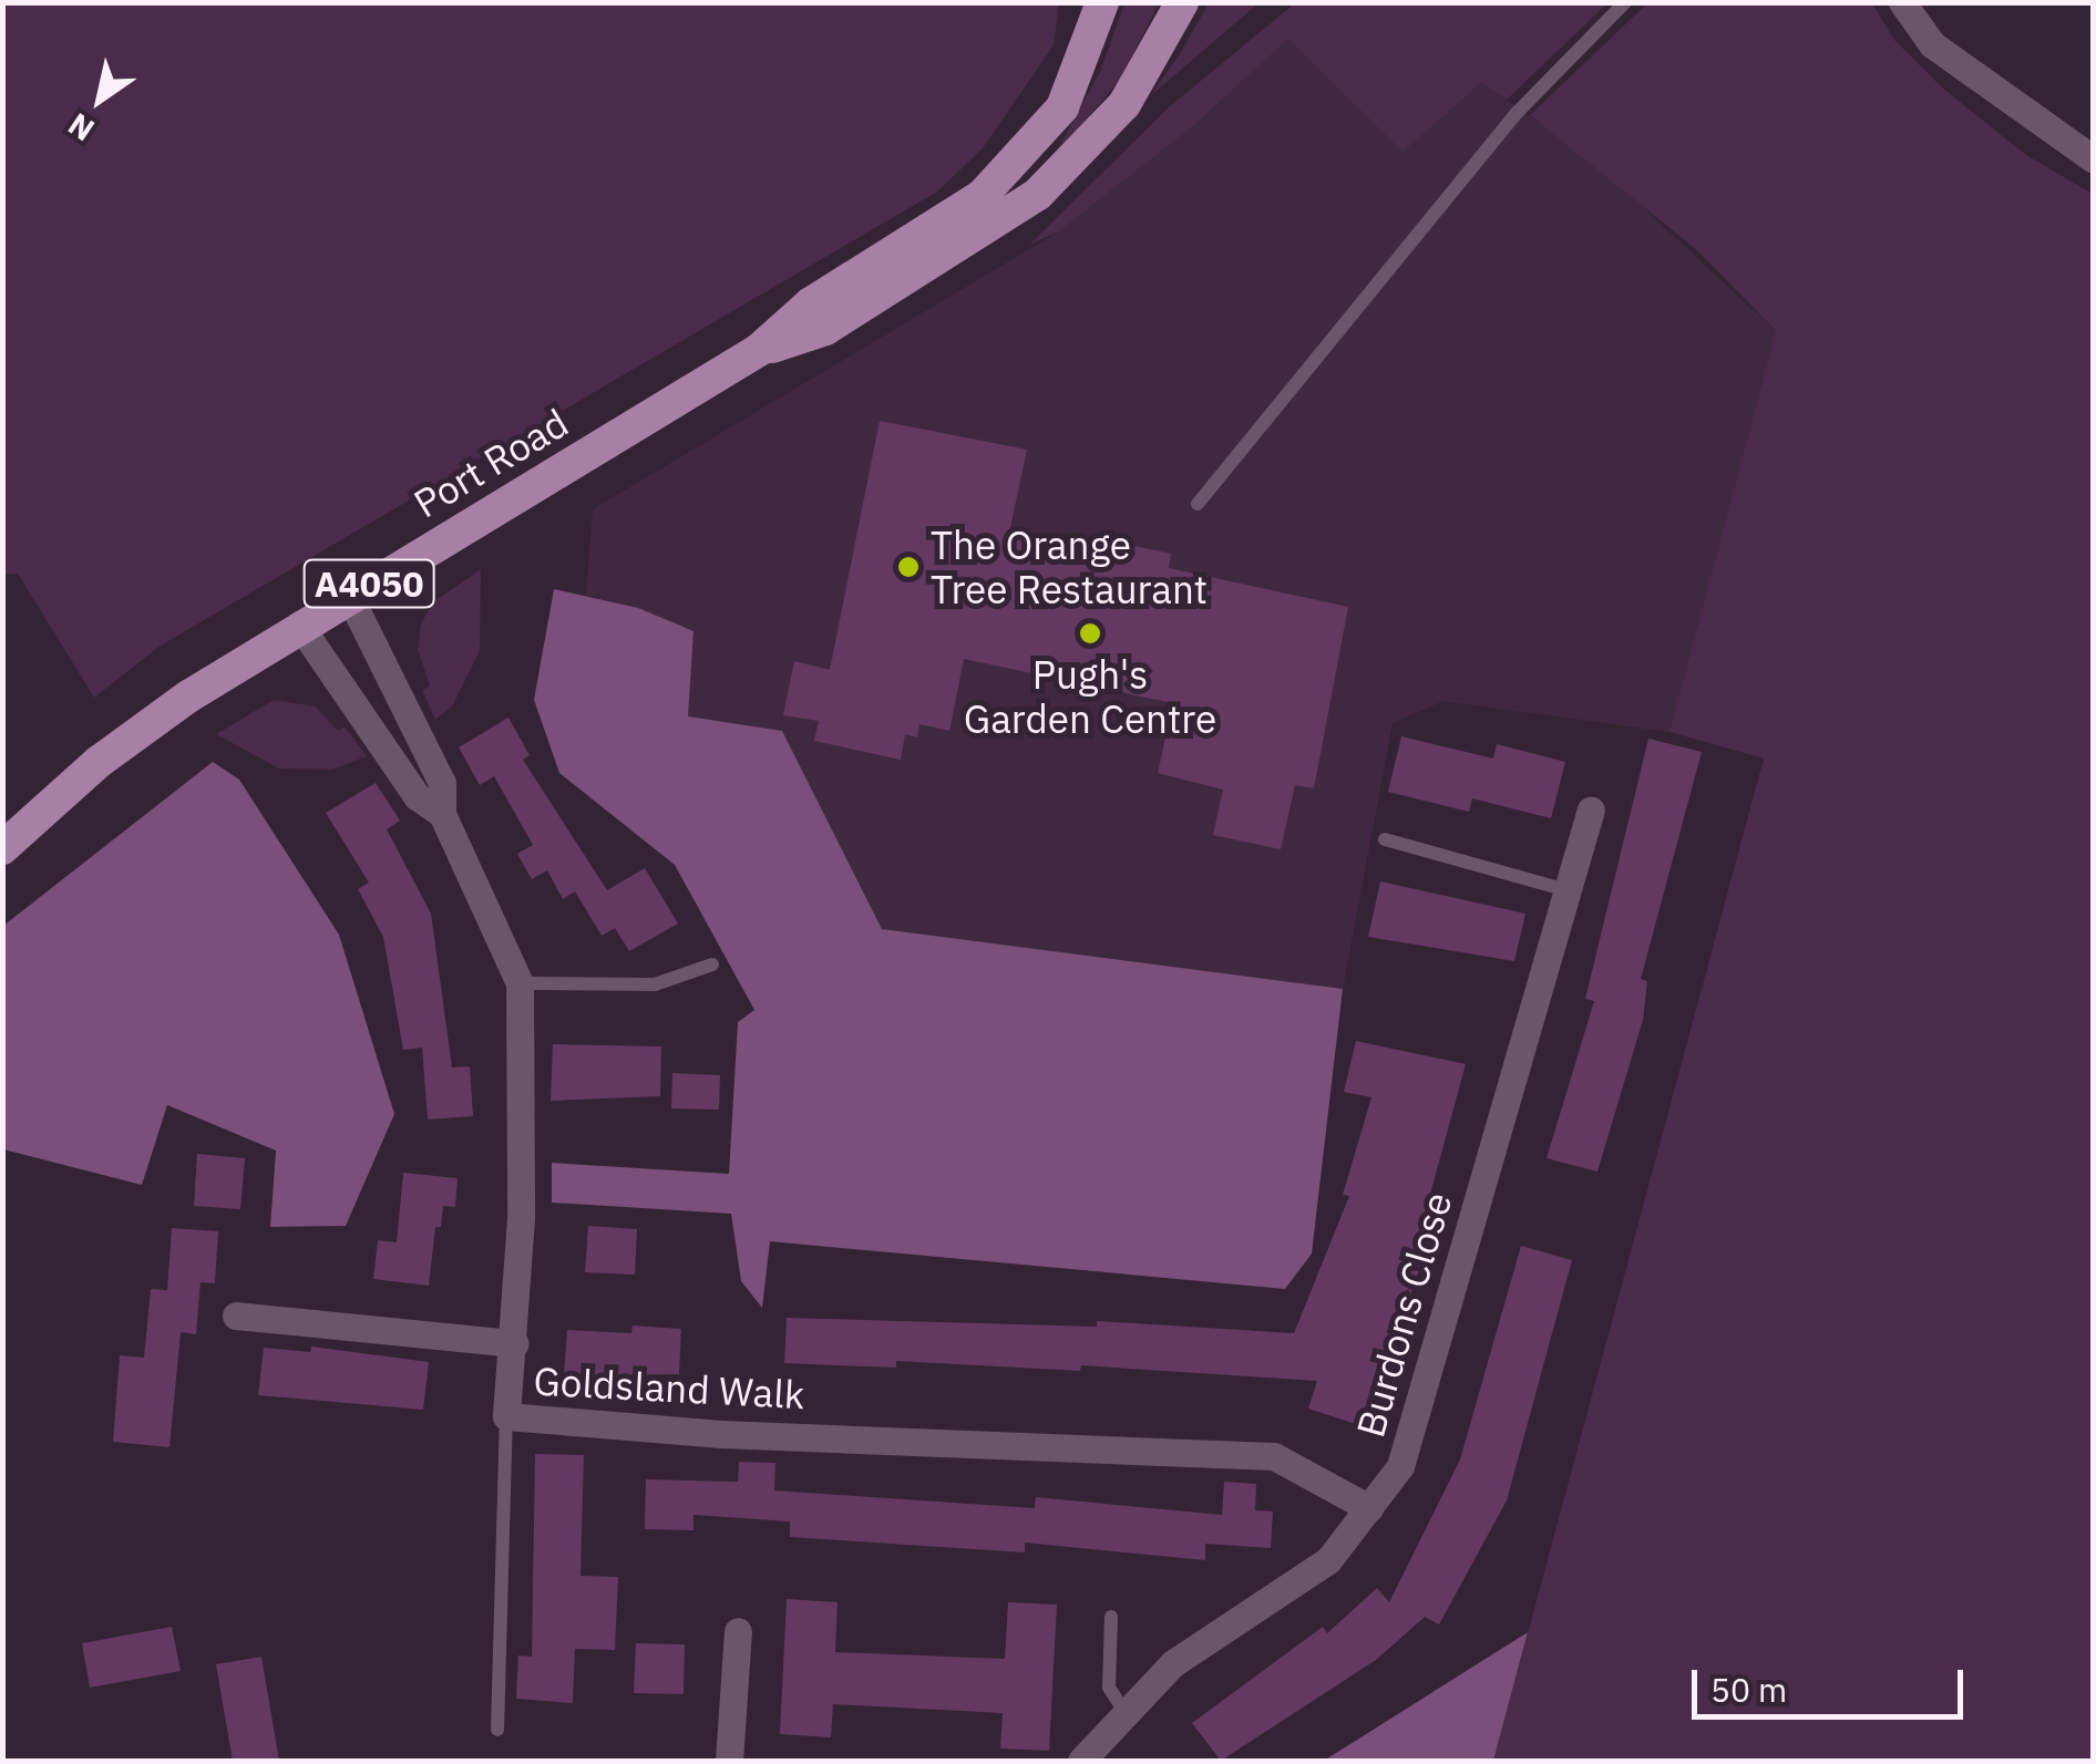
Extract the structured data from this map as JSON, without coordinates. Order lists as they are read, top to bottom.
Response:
{
  "streets": {
    "main road": ["Port Road", "A4050"],
    "street": ["Burdons Close", "Goldsland Walk"]
  },
  "crossings": [
    ["Port Road", "Goldsland Walk"],
    ["Burdons Close", "Goldsland Walk"]
  ],
  "places": ["The Orange Tree Restaurant", "Pugh's Garden Centre"],
  "scale_bar": "50 m",
  "north": "bottom left"
}
